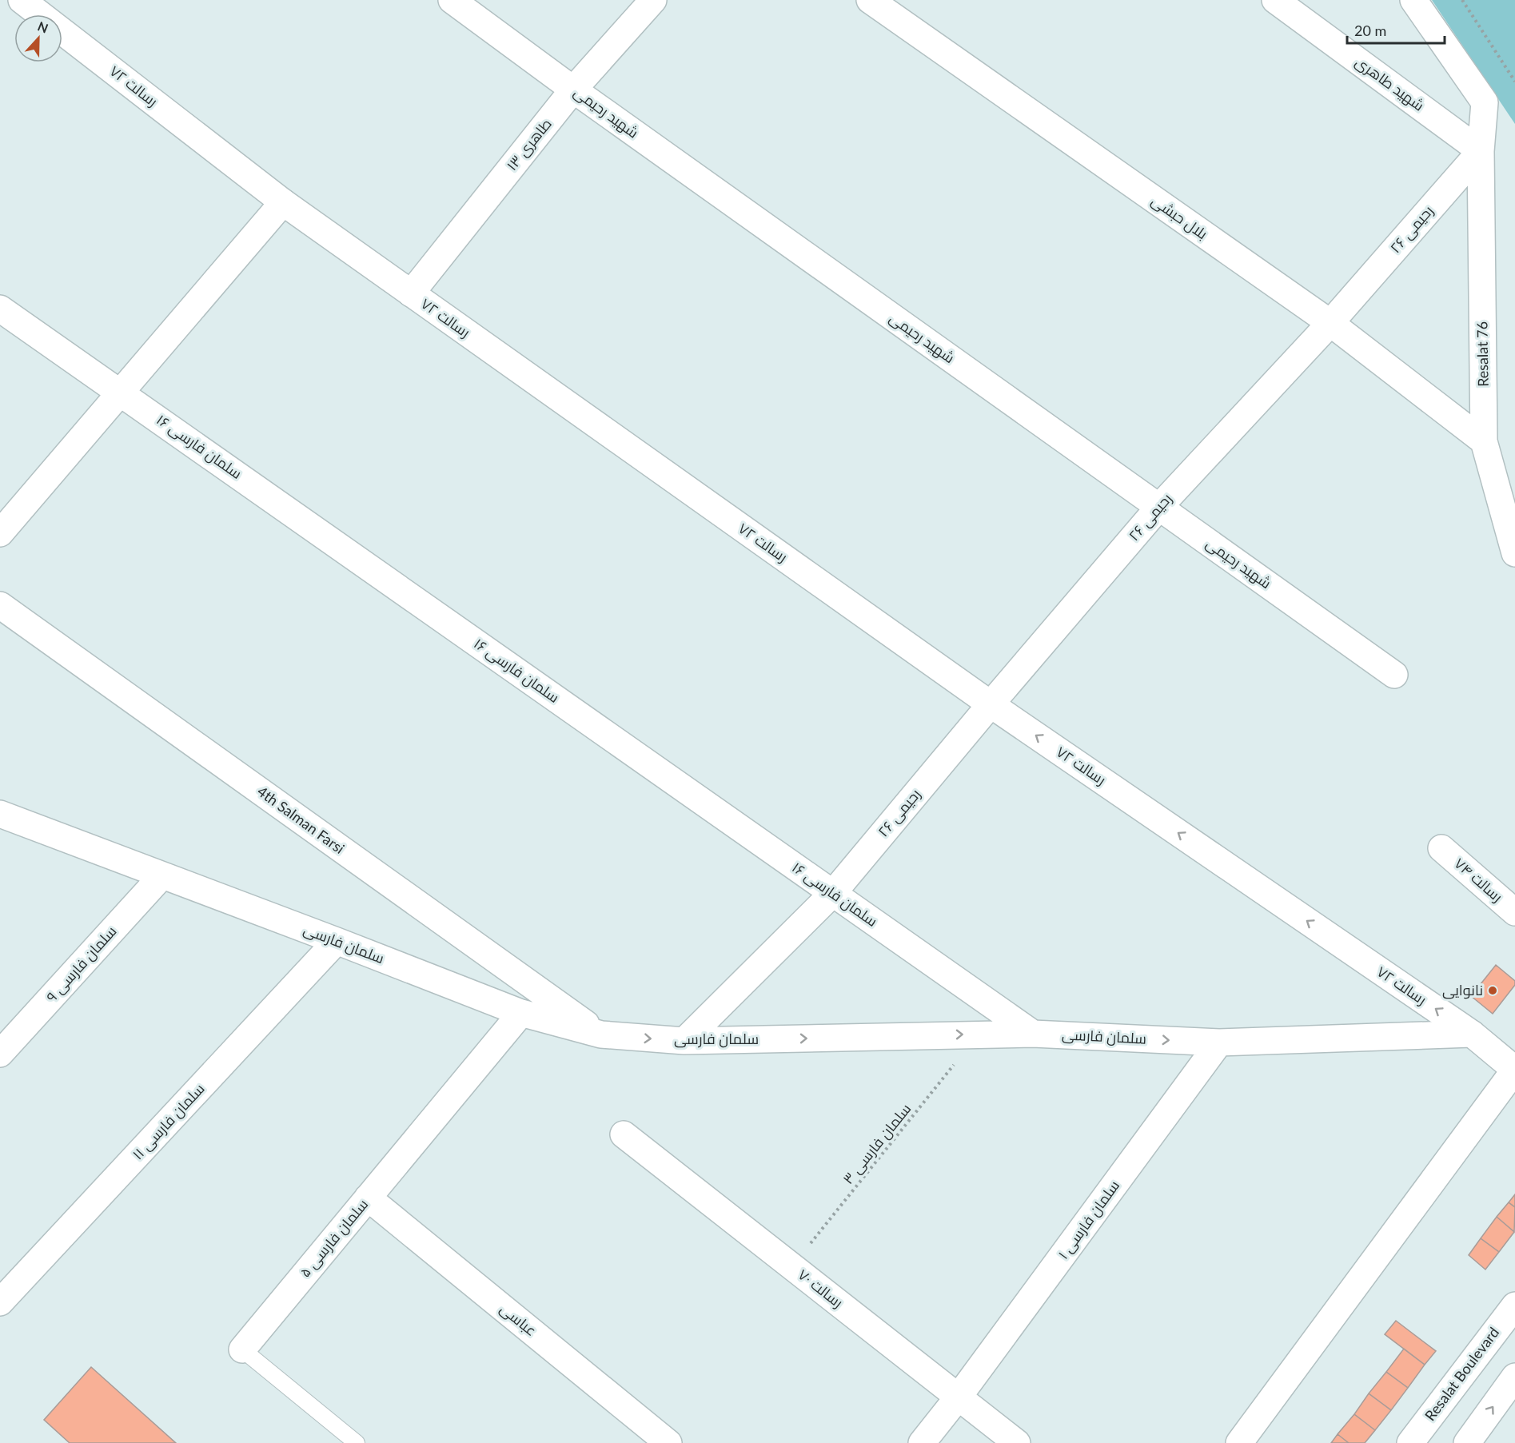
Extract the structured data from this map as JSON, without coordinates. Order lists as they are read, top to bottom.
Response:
{
  "streets": {
    "street": [
      "شهید طاهری",
      "رسالت ۷۲",
      "شهید رحیمی",
      "طاهری ۱۳",
      "بلال حبشی",
      "رحیمی ۲۶",
      "Resalat 76",
      "سلمان فارسی ۱۶",
      "4th Salman Farsi",
      "رسالت ۷۴",
      "سلمان فارسی",
      "سلمان فارسی ۹",
      "سلمان فارسی ۱۱",
      "سلمان فارسی ۱",
      "سلمان فارسی ۵",
      "رسالت ۷۰",
      "عباسی",
      "Resalat Boulevard"
    ],
    "path": ["سلمان فارسی ۳"]
  },
  "crossings": [
    ["شهید طاهری", "رحیمی ۲۶"],
    ["شهید طاهری", "Resalat 76"],
    ["رسالت ۷۲", "طاهری ۱۳"],
    ["رسالت ۷۲", "رحیمی ۲۶"],
    ["رسالت ۷۲", "سلمان فارسی"],
    ["شهید رحیمی", "طاهری ۱۳"],
    ["شهید رحیمی", "رحیمی ۲۶"],
    ["بلال حبشی", "رحیمی ۲۶"],
    ["بلال حبشی", "Resalat 76"],
    ["رحیمی ۲۶", "Resalat 76"],
    ["رحیمی ۲۶", "سلمان فارسی ۱۶"],
    ["رحیمی ۲۶", "سلمان فارسی"],
    ["سلمان فارسی ۱۶", "سلمان فارسی"],
    ["4th Salman Farsi", "سلمان فارسی"],
    ["سلمان فارسی", "سلمان فارسی ۹"],
    ["سلمان فارسی", "سلمان فارسی ۱۱"],
    ["سلمان فارسی", "سلمان فارسی ۳"],
    ["سلمان فارسی", "سلمان فارسی ۱"],
    ["سلمان فارسی", "سلمان فارسی ۵"],
    ["سلمان فارسی ۳", "رسالت ۷۰"],
    ["سلمان فارسی ۱", "رسالت ۷۰"],
    ["سلمان فارسی ۵", "عباسی"]
  ],
  "one_way": ["سلمان فارسی"],
  "places": ["نانوایی"],
  "scale_bar": "20 m",
  "north": "top"
}
